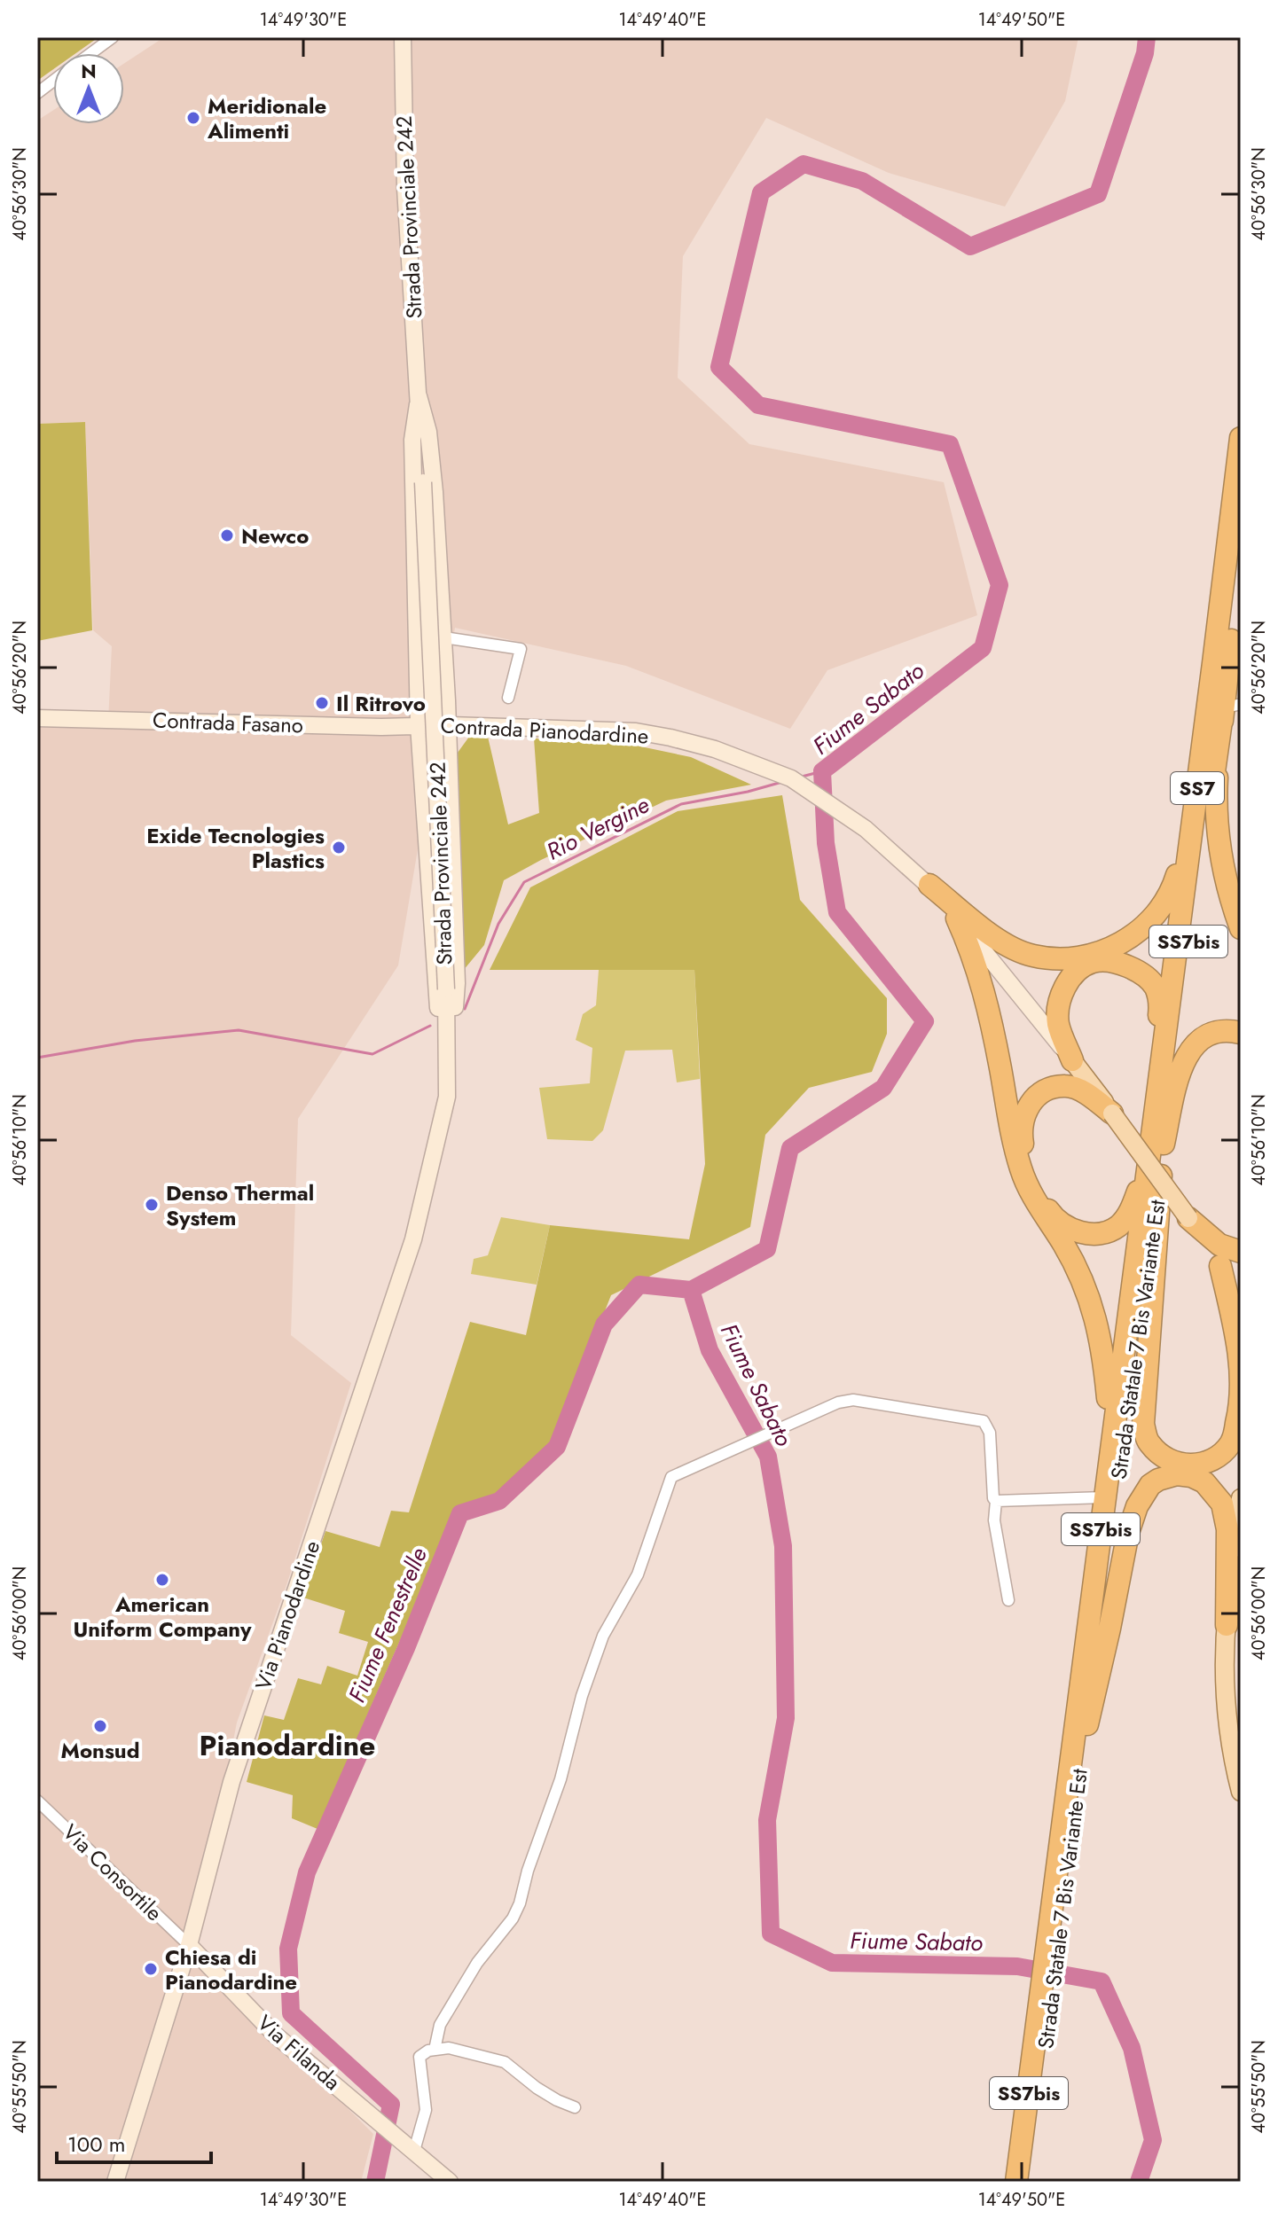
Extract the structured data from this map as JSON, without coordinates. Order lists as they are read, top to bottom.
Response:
{
  "streets": {
    "highway": ["SS7", "SS7bis", "Strada Statale 7 Bis Variante Est"],
    "street": [
      "Strada Provinciale 242",
      "Contrada Fasano",
      "Contrada Pianodardine",
      "Via Pianodardine",
      "Via Consortile",
      "Via Filanda"
    ]
  },
  "crossings": [
    ["Strada Provinciale 242", "Via Pianodardine"],
    ["Contrada Fasano", "Contrada Pianodardine"],
    ["Contrada Pianodardine", "SS7"],
    ["SS7", "Strada Statale 7 Bis Variante Est"],
    ["Via Pianodardine", "Via Consortile"],
    ["Via Pianodardine", "Via Filanda"],
    ["Via Consortile", "Via Filanda"]
  ],
  "districts": ["Pianodardine"],
  "water": ["Fiume Sabato", "Rio Vergine", "Fiume Fenestrelle"],
  "places": [
    "Meridionale Alimenti",
    "Newco",
    "Il Ritrovo",
    "Exide Tecnologies Plastics",
    "Denso Thermal System",
    "American Uniform Company",
    "Monsud",
    "Chiesa di Pianodardine"
  ],
  "scale_bar": "100 m",
  "north": "top",
  "coordinates": [
    "14°49'30\"E",
    "14°49'40\"E",
    "14°49'50\"E",
    "40°56'30\"N",
    "40°56'20\"N",
    "40°56'10\"N",
    "40°56'00\"N",
    "40°55'50\"N"
  ]
}
